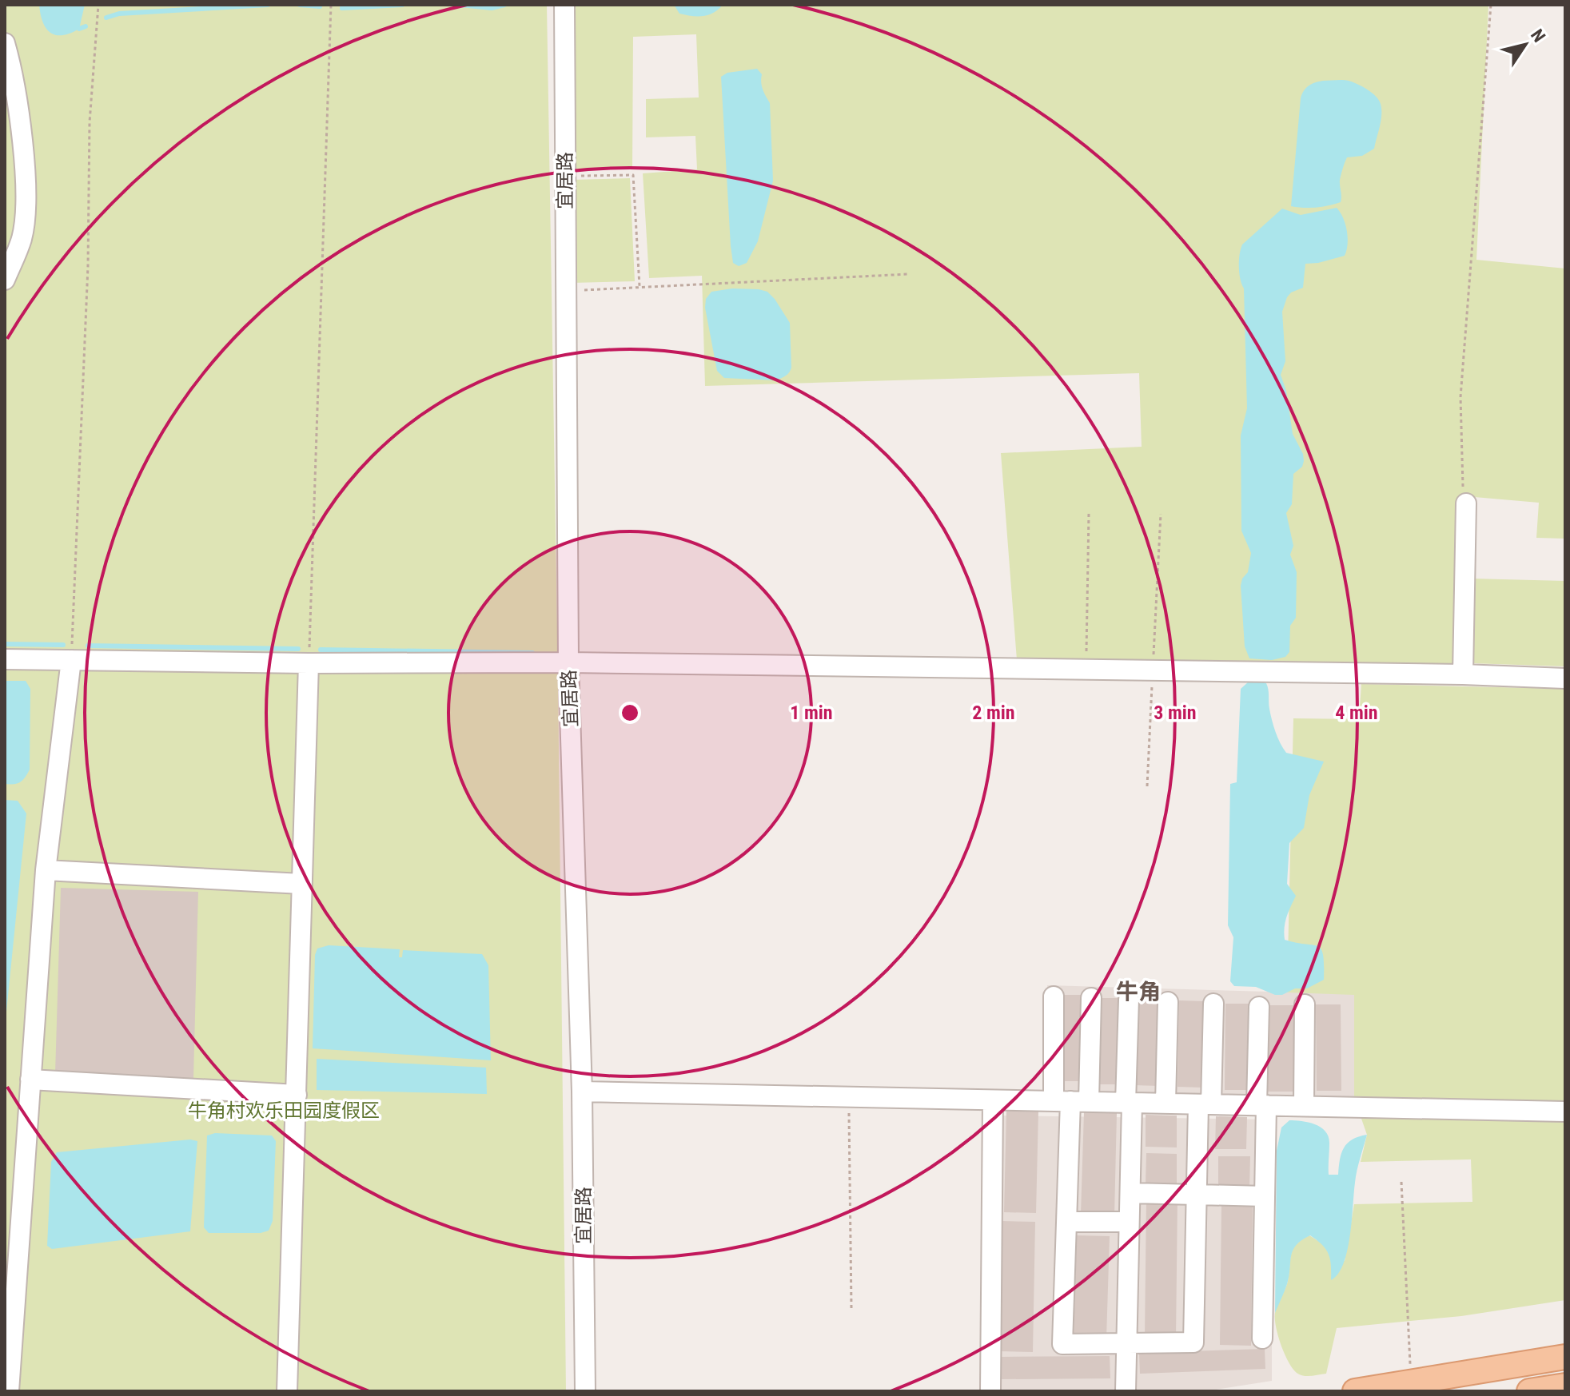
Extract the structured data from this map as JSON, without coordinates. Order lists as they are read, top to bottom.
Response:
{
  "streets": {
    "street": ["宜居路"]
  },
  "districts": ["牛角"],
  "parks": ["牛角村欢乐田园度假区"],
  "north": "top right",
  "rings": [
    "1 min",
    "2 min",
    "3 min",
    "4 min"
  ]
}
